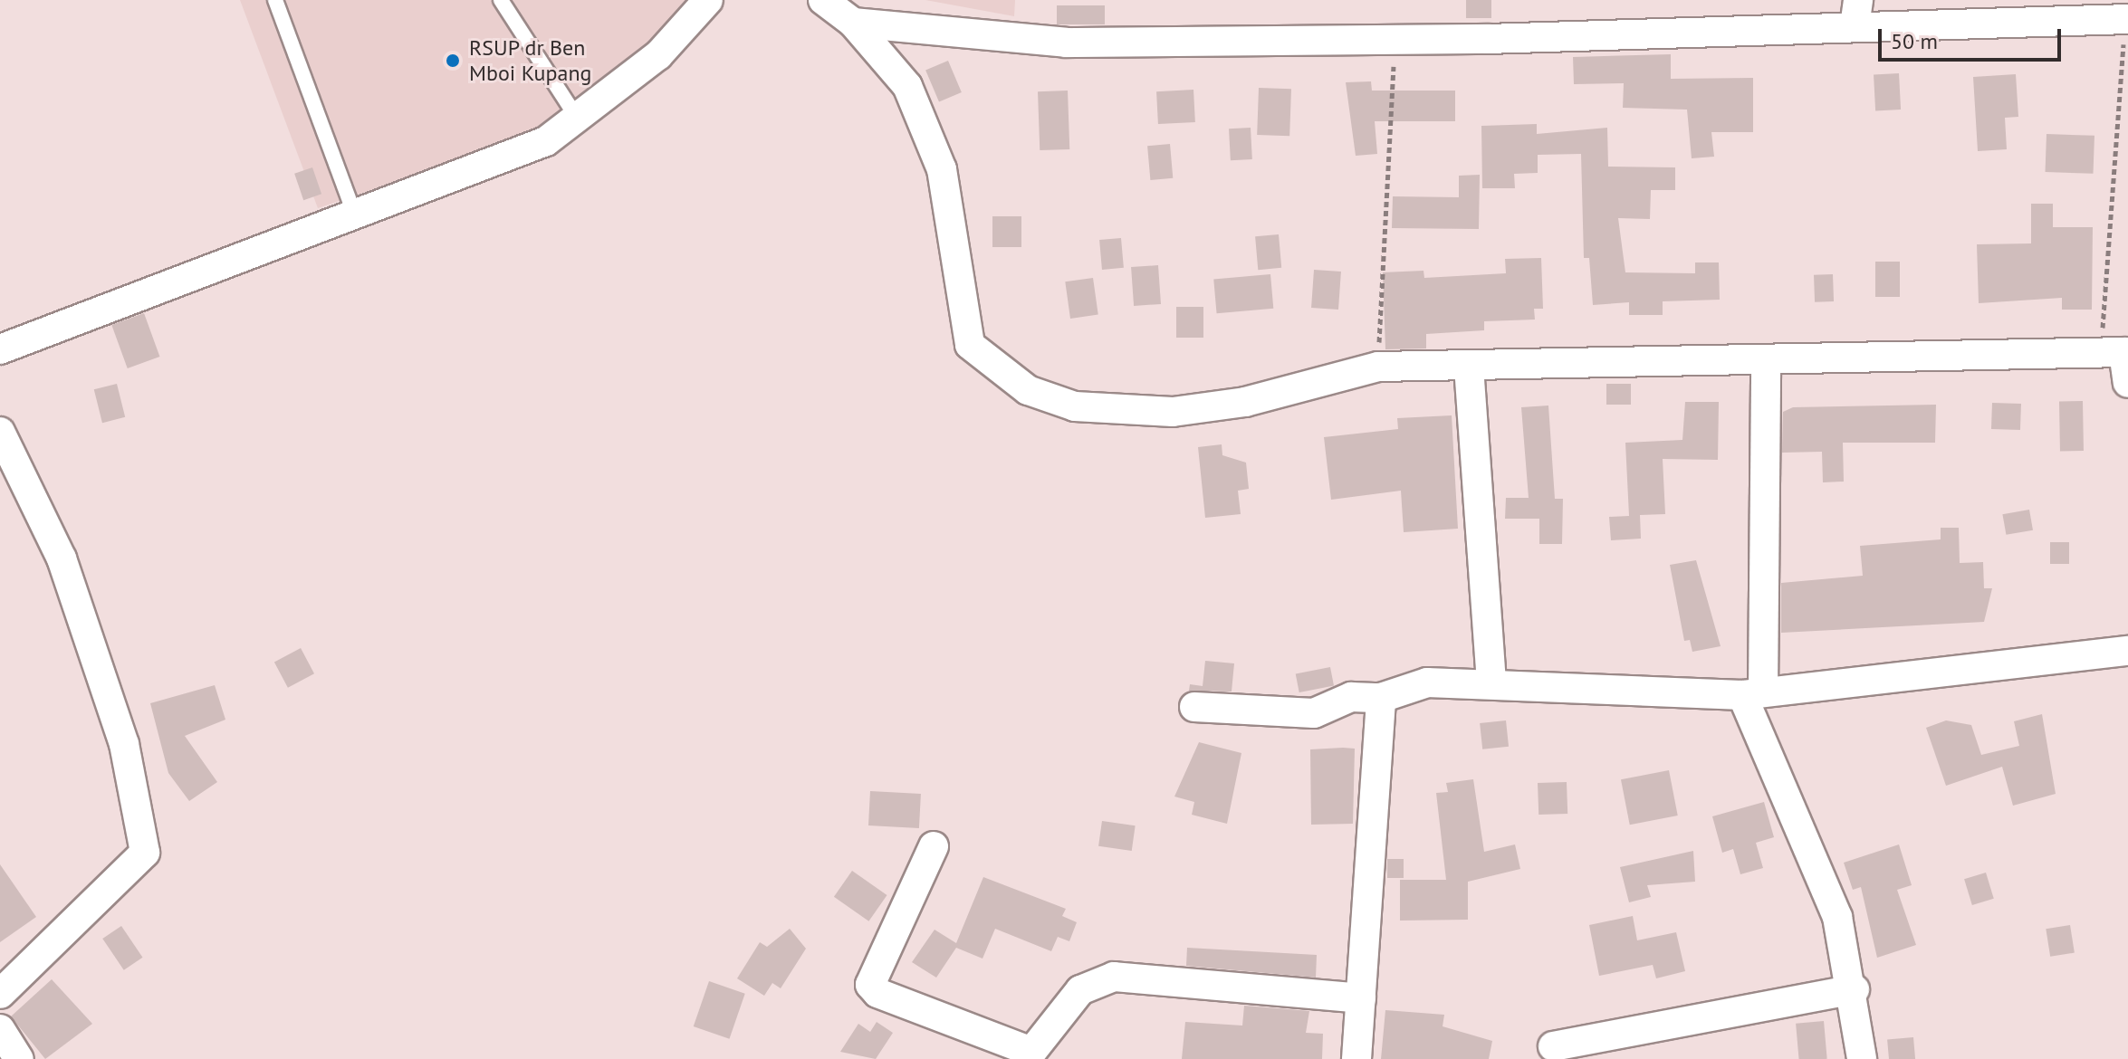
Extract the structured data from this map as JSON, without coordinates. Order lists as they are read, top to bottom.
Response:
{
  "places": ["RSUP dr Ben Mboi Kupang"],
  "scale_bar": "50 m"
}
